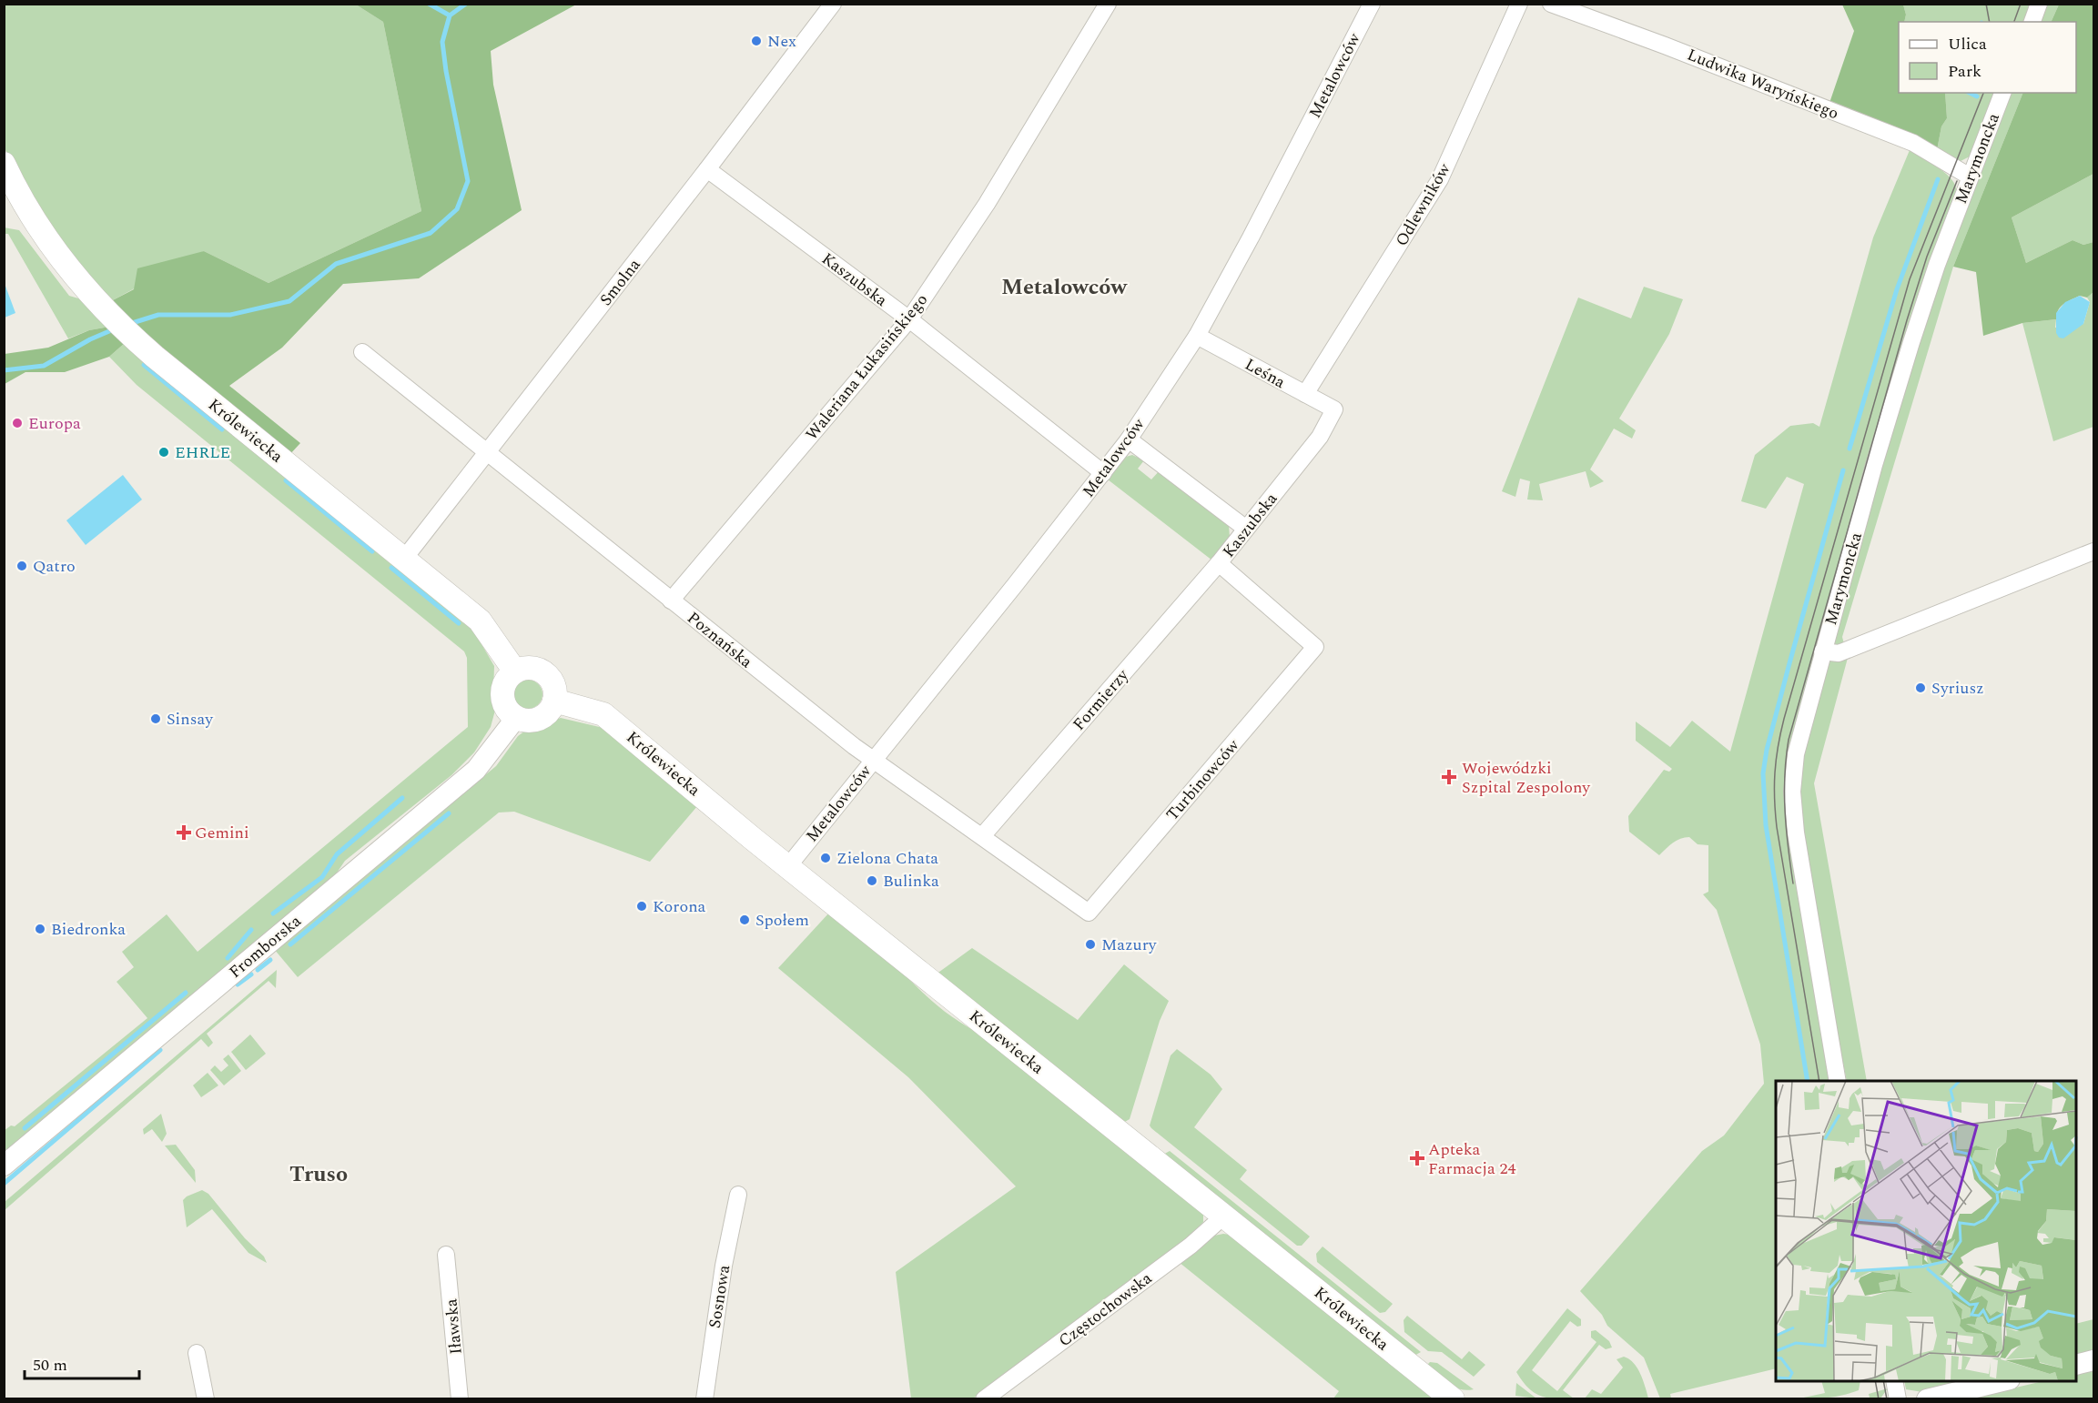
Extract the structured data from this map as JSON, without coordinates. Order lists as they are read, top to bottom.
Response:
{
  "streets": {
    "main road": ["Królewiecka"],
    "street": [
      "Metalowców",
      "Ludwika Waryńskiego",
      "Marymoncka",
      "Odlewników",
      "Kaszubska",
      "Smolna",
      "Waleriana Łukasińskiego",
      "Leśna",
      "Poznańska",
      "Formierzy",
      "Turbinowców",
      "Fromborska",
      "Sosnowa",
      "Częstochowska",
      "Iławska"
    ]
  },
  "crossings": [
    ["Metalowców", "Kaszubska"],
    ["Metalowców", "Leśna"],
    ["Metalowców", "Królewiecka"],
    ["Metalowców", "Poznańska"],
    ["Ludwika Waryńskiego", "Marymoncka"],
    ["Odlewników", "Leśna"],
    ["Kaszubska", "Smolna"],
    ["Kaszubska", "Waleriana Łukasińskiego"],
    ["Kaszubska", "Leśna"],
    ["Kaszubska", "Formierzy"],
    ["Kaszubska", "Turbinowców"],
    ["Smolna", "Królewiecka"],
    ["Smolna", "Poznańska"],
    ["Waleriana Łukasińskiego", "Poznańska"],
    ["Królewiecka", "Fromborska"],
    ["Królewiecka", "Częstochowska"],
    ["Poznańska", "Formierzy"],
    ["Poznańska", "Turbinowców"]
  ],
  "districts": ["Metalowców", "Truso"],
  "places": {
    "other": [
      "Nex",
      "Europa",
      "EHRLE",
      "Qatro",
      "Syriusz",
      "Sinsay",
      "Zielona Chata",
      "Bulinka",
      "Korona",
      "Społem",
      "Biedronka",
      "Mazury"
    ],
    "health": ["Wojewódzki Szpital Zespolony", "Gemini", "Apteka Farmacja 24"]
  },
  "legend": ["Ulica", "Park"],
  "scale_bar": "50 m"
}
